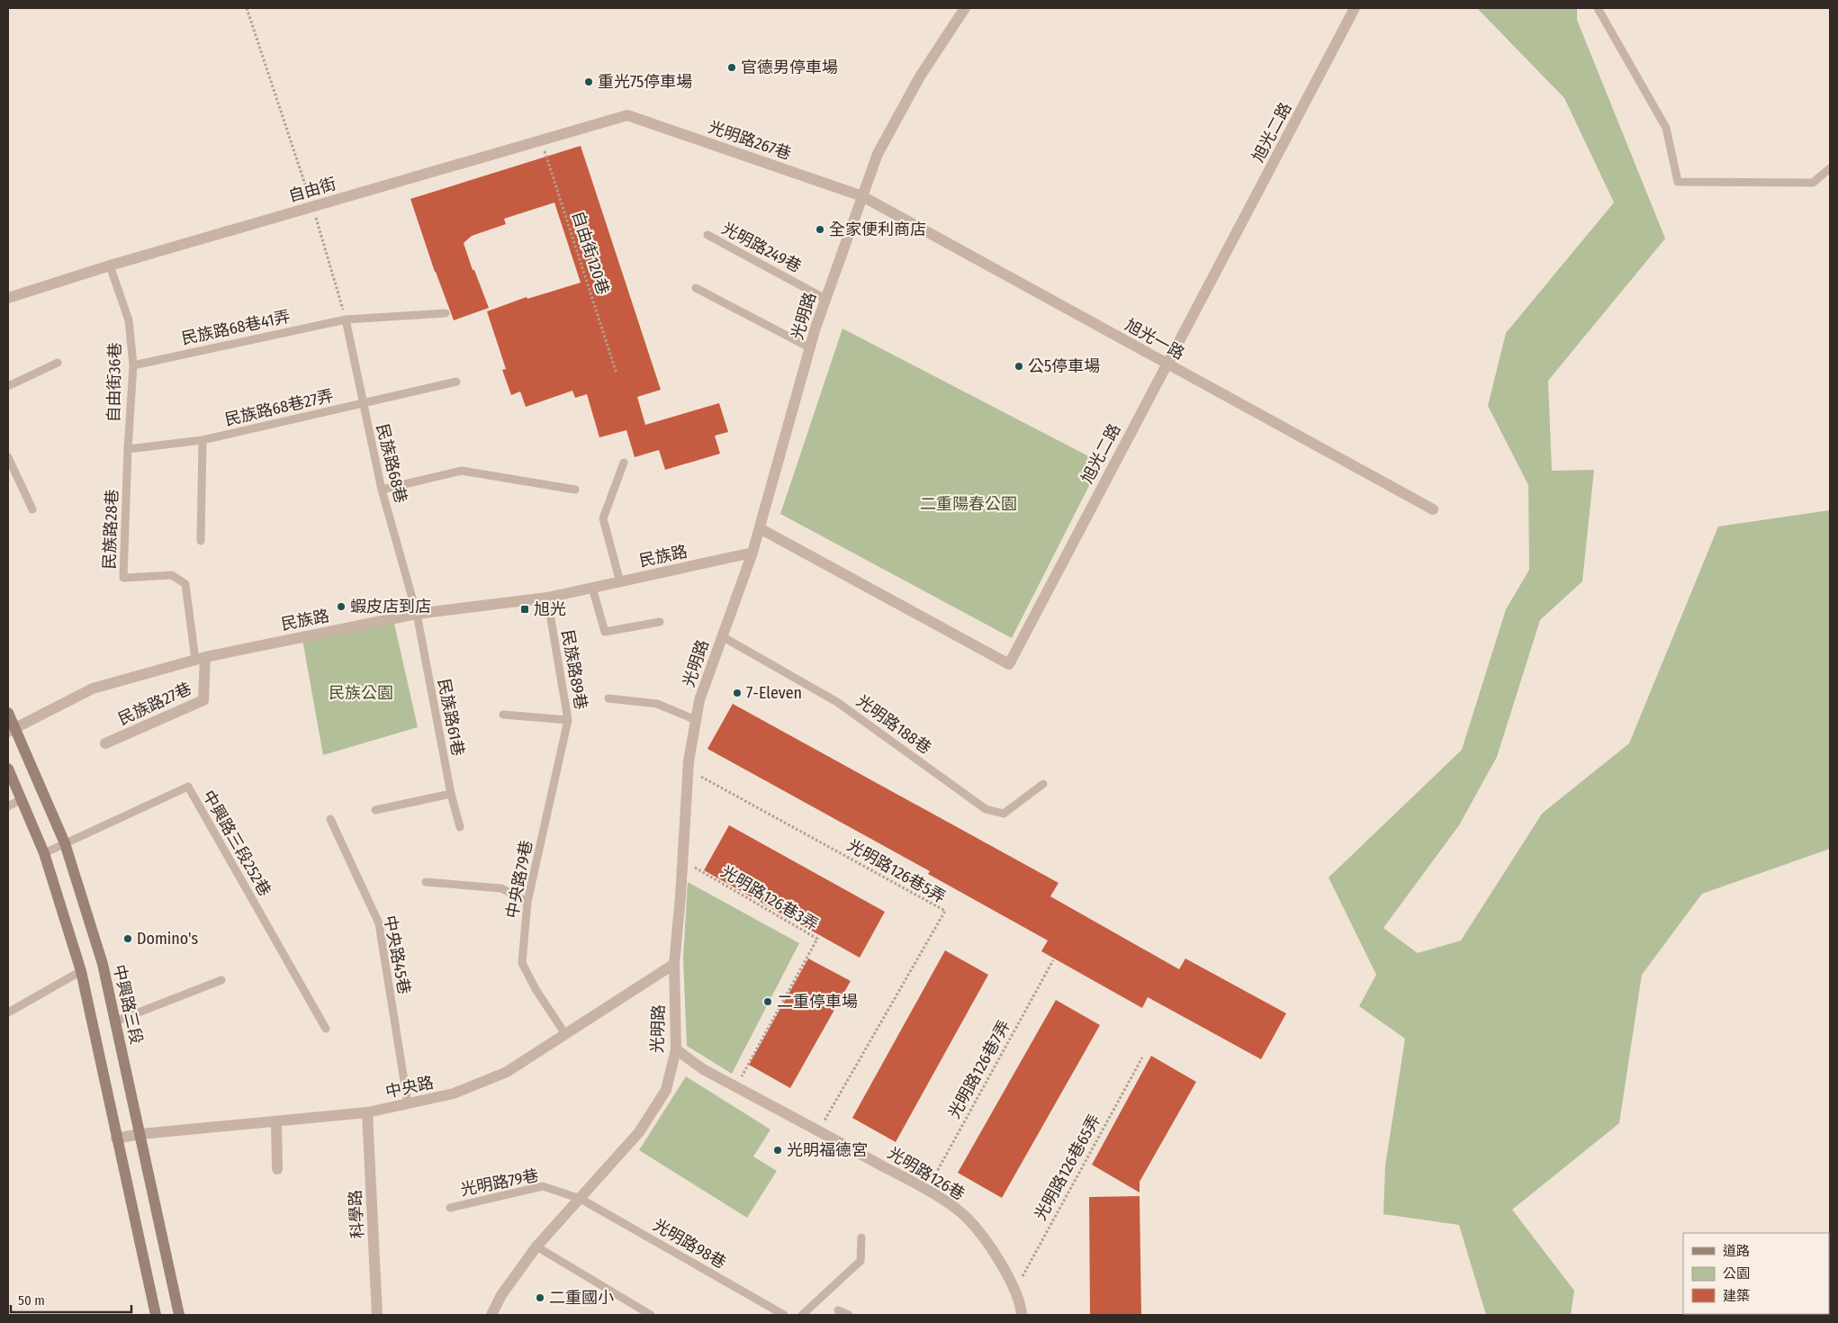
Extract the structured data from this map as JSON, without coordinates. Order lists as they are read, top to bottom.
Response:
{
  "streets": {
    "main road": ["中興路三段"],
    "street": [
      "旭光二路",
      "光明路267巷",
      "自由街",
      "光明路",
      "旭光一路",
      "民族路",
      "民族路27巷",
      "中央路",
      "光明路126巷",
      "科學路"
    ],
    "lane": [
      "光明路249巷",
      "民族路68巷41弄",
      "自由街36巷",
      "民族路68巷27弄",
      "民族路68巷",
      "民族路28巷",
      "民族路89巷",
      "民族路61巷",
      "光明路188巷",
      "中興路三段252巷",
      "中央路79巷",
      "中央路45巷",
      "光明路79巷",
      "光明路98巷"
    ],
    "path": [
      "自由街120巷",
      "光明路126巷5弄",
      "光明路126巷3弄",
      "光明路126巷7弄",
      "光明路126巷65弄"
    ]
  },
  "crossings": [
    ["旭光二路", "光明路"],
    ["旭光二路", "旭光一路"],
    ["光明路267巷", "自由街"],
    ["光明路267巷", "光明路"],
    ["光明路267巷", "旭光一路"],
    ["自由街", "自由街120巷"],
    ["自由街", "自由街36巷"],
    ["光明路249巷", "光明路"],
    ["光明路", "旭光一路"],
    ["光明路", "民族路"],
    ["光明路", "光明路188巷"],
    ["光明路", "光明路126巷5弄"],
    ["光明路", "光明路126巷3弄"],
    ["光明路", "中央路"],
    ["光明路", "光明路126巷"],
    ["光明路", "光明路79巷"],
    ["光明路", "光明路98巷"],
    ["民族路68巷41弄", "自由街36巷"],
    ["民族路68巷41弄", "民族路68巷"],
    ["自由街36巷", "民族路68巷27弄"],
    ["自由街36巷", "民族路28巷"],
    ["民族路68巷27弄", "民族路68巷"],
    ["民族路68巷27弄", "民族路28巷"],
    ["民族路68巷", "民族路"],
    ["民族路68巷", "民族路61巷"],
    ["民族路28巷", "民族路"],
    ["民族路28巷", "民族路27巷"],
    ["民族路", "民族路89巷"],
    ["民族路", "民族路27巷"],
    ["民族路", "民族路61巷"],
    ["民族路", "中興路三段"],
    ["民族路89巷", "中央路79巷"],
    ["中興路三段252巷", "中興路三段"],
    ["光明路126巷5弄", "光明路126巷"],
    ["中央路79巷", "中央路"],
    ["光明路126巷3弄", "光明路126巷"],
    ["中央路45巷", "中央路"],
    ["中興路三段", "中央路"],
    ["光明路126巷7弄", "光明路126巷"],
    ["中央路", "科學路"],
    ["光明路126巷65弄", "光明路126巷"],
    ["光明路79巷", "光明路98巷"]
  ],
  "parks": ["二重陽春公園", "民族公園"],
  "places": {
    "other": [
      "官德男停車場",
      "重光75停車場",
      "全家便利商店",
      "公5停車場",
      "蝦皮店到店",
      "7-Eleven",
      "Domino's",
      "二重停車場",
      "光明福德宮",
      "二重國小"
    ],
    "transit": ["旭光"]
  },
  "legend": ["道路", "公園", "建築"],
  "scale_bar": "50 m"
}
